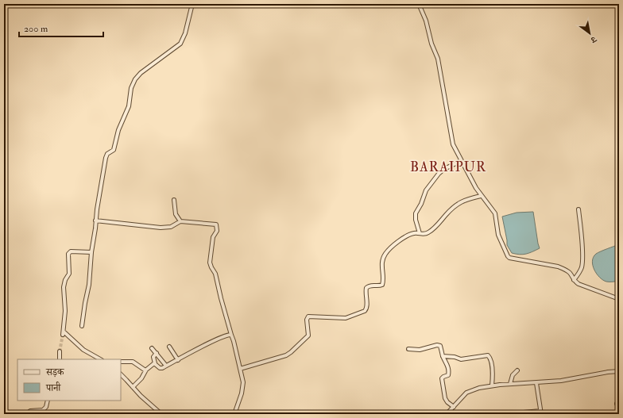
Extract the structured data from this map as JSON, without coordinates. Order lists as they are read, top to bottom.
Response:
{
  "districts": ["BARAIPUR"],
  "legend": ["सड़क", "पानी"],
  "scale_bar": "200 m",
  "north": "bottom right"
}
